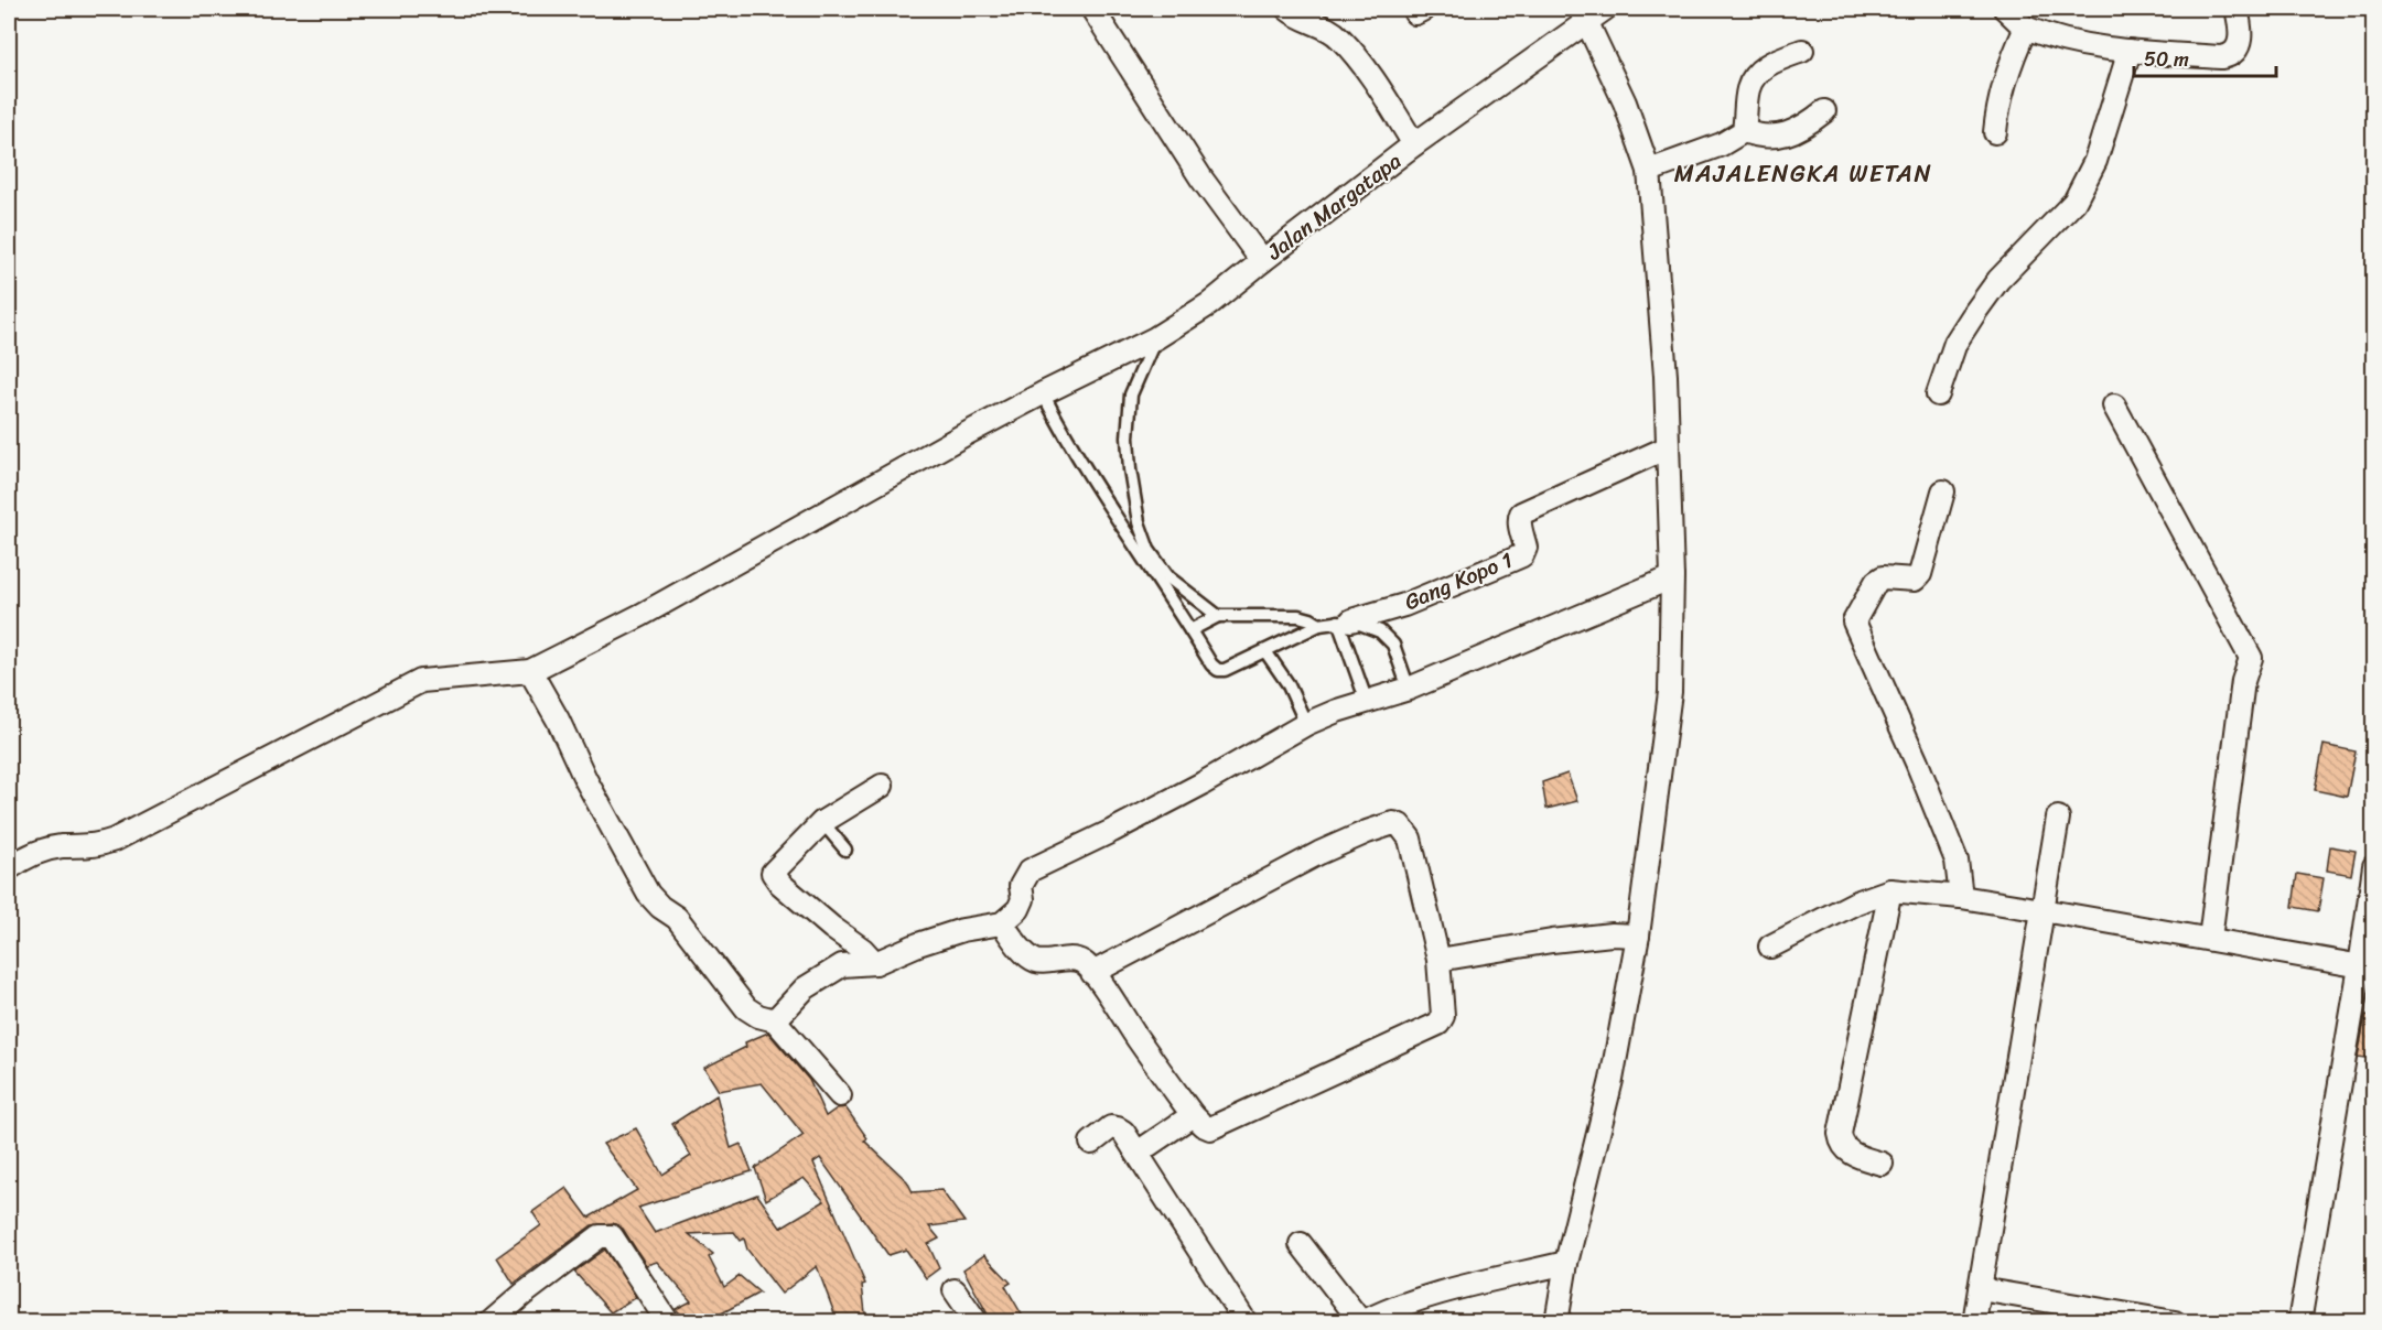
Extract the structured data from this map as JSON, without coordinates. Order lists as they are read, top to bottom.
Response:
{
  "streets": {
    "street": ["Jalan Margatapa", "Gang Kopo 1"]
  },
  "districts": ["MAJALENGKA WETAN"],
  "scale_bar": "50 m"
}
